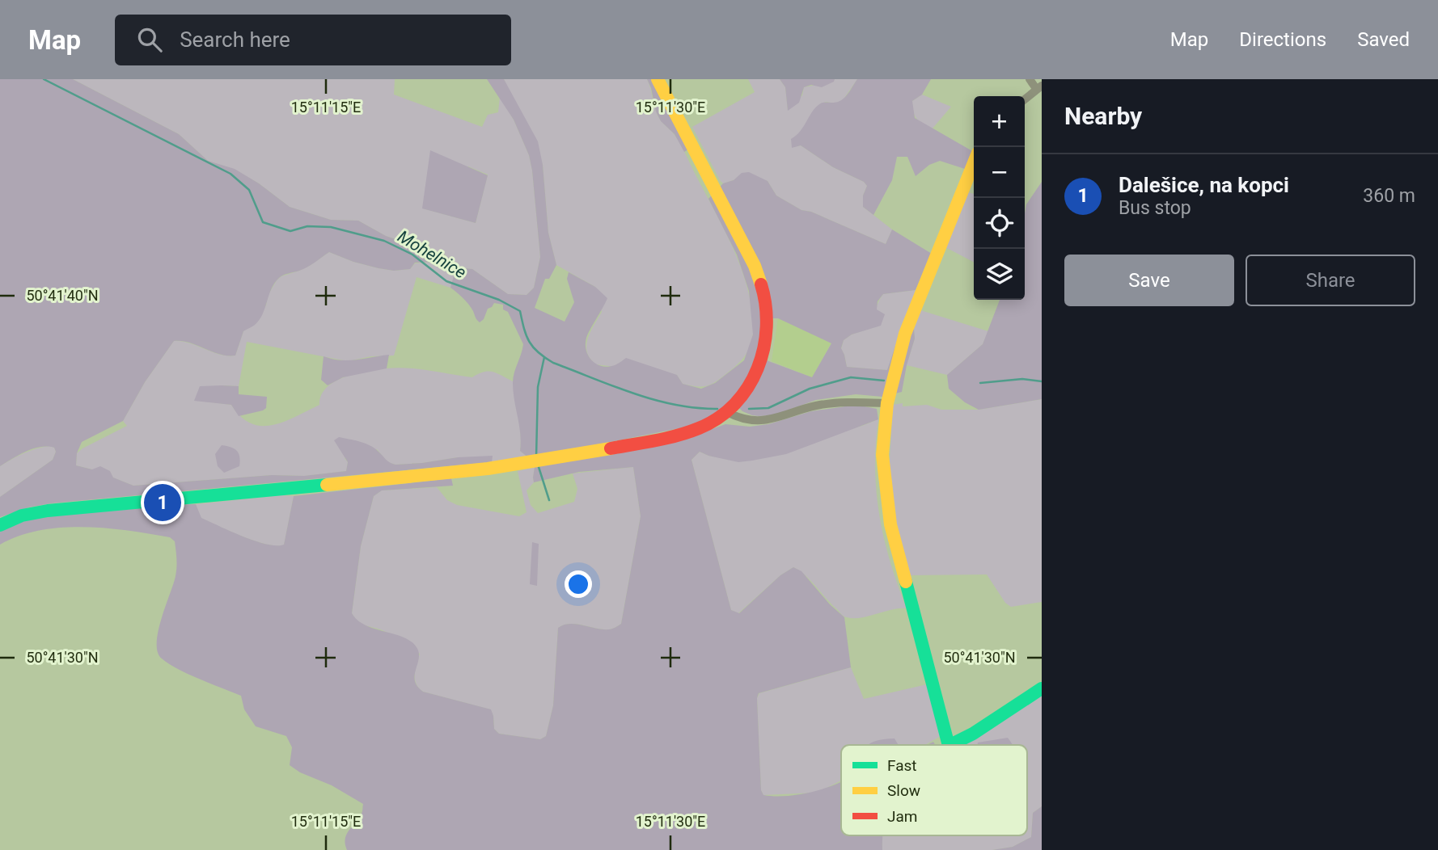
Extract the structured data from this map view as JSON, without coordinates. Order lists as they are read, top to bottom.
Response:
{
  "water": ["Mohelnice"],
  "legend": ["Fast", "Slow", "Jam"],
  "page": {
    "header": "Map",
    "search": "Search here",
    "nav": ["Map", "Directions", "Saved"],
    "heading": "Nearby",
    "map_buttons": ["+", "−"],
    "list": [
      {
        "mark": "1",
        "name": "Dalešice, na kopci",
        "note": "Bus stop",
        "value": "360 m"
      }
    ],
    "buttons": ["Save", "Share"],
    "pins": "1"
  },
  "coordinates": [
    "15°11'15\"E",
    "15°11'30\"E",
    "50°41'40\"N",
    "50°41'30\"N"
  ]
}
